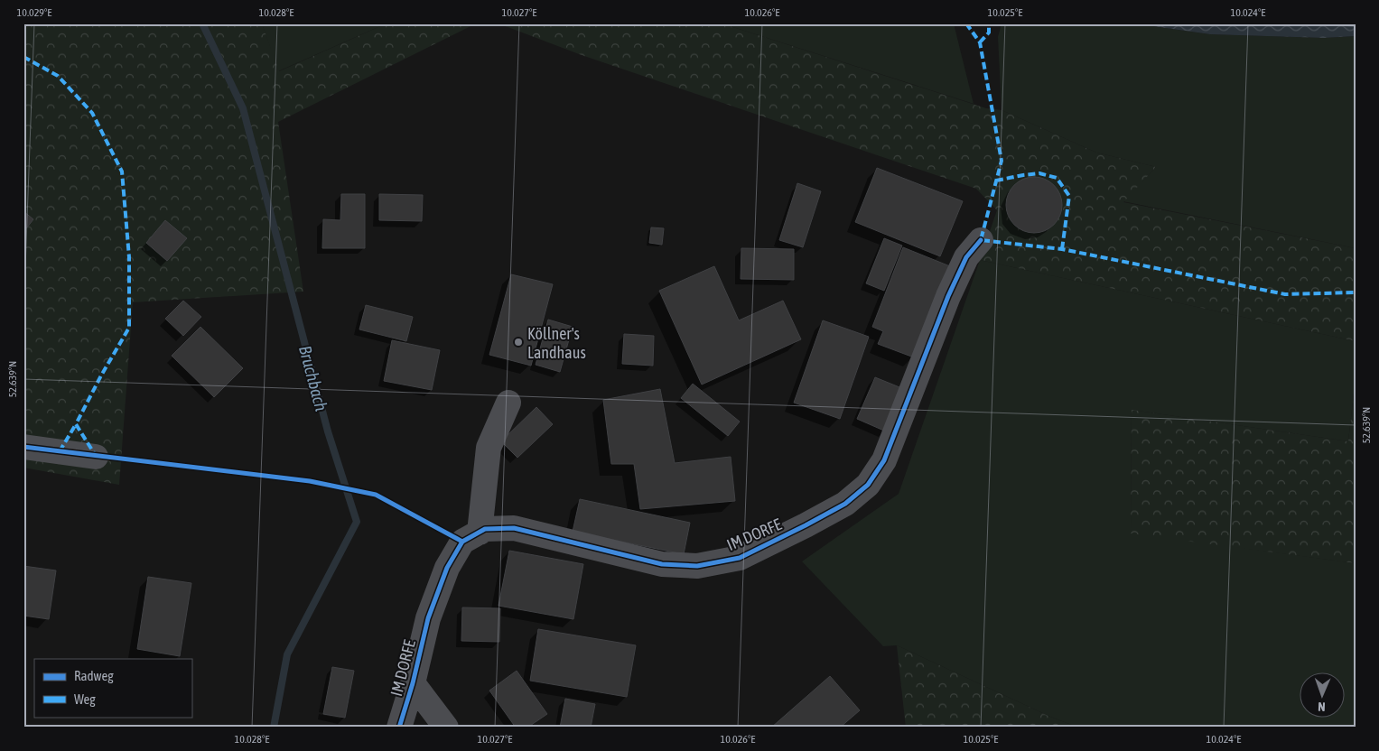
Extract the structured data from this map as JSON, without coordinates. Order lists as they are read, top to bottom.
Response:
{
  "streets": {
    "street": ["IM DORFE"]
  },
  "water": ["Bruchbach"],
  "places": ["Köllner's Landhaus"],
  "legend": ["Radweg", "Weg"],
  "north": "bottom",
  "coordinates": [
    "10.029°E",
    "10.028°E",
    "10.027°E",
    "10.026°E",
    "10.025°E",
    "10.024°E",
    "52.639°N"
  ]
}
